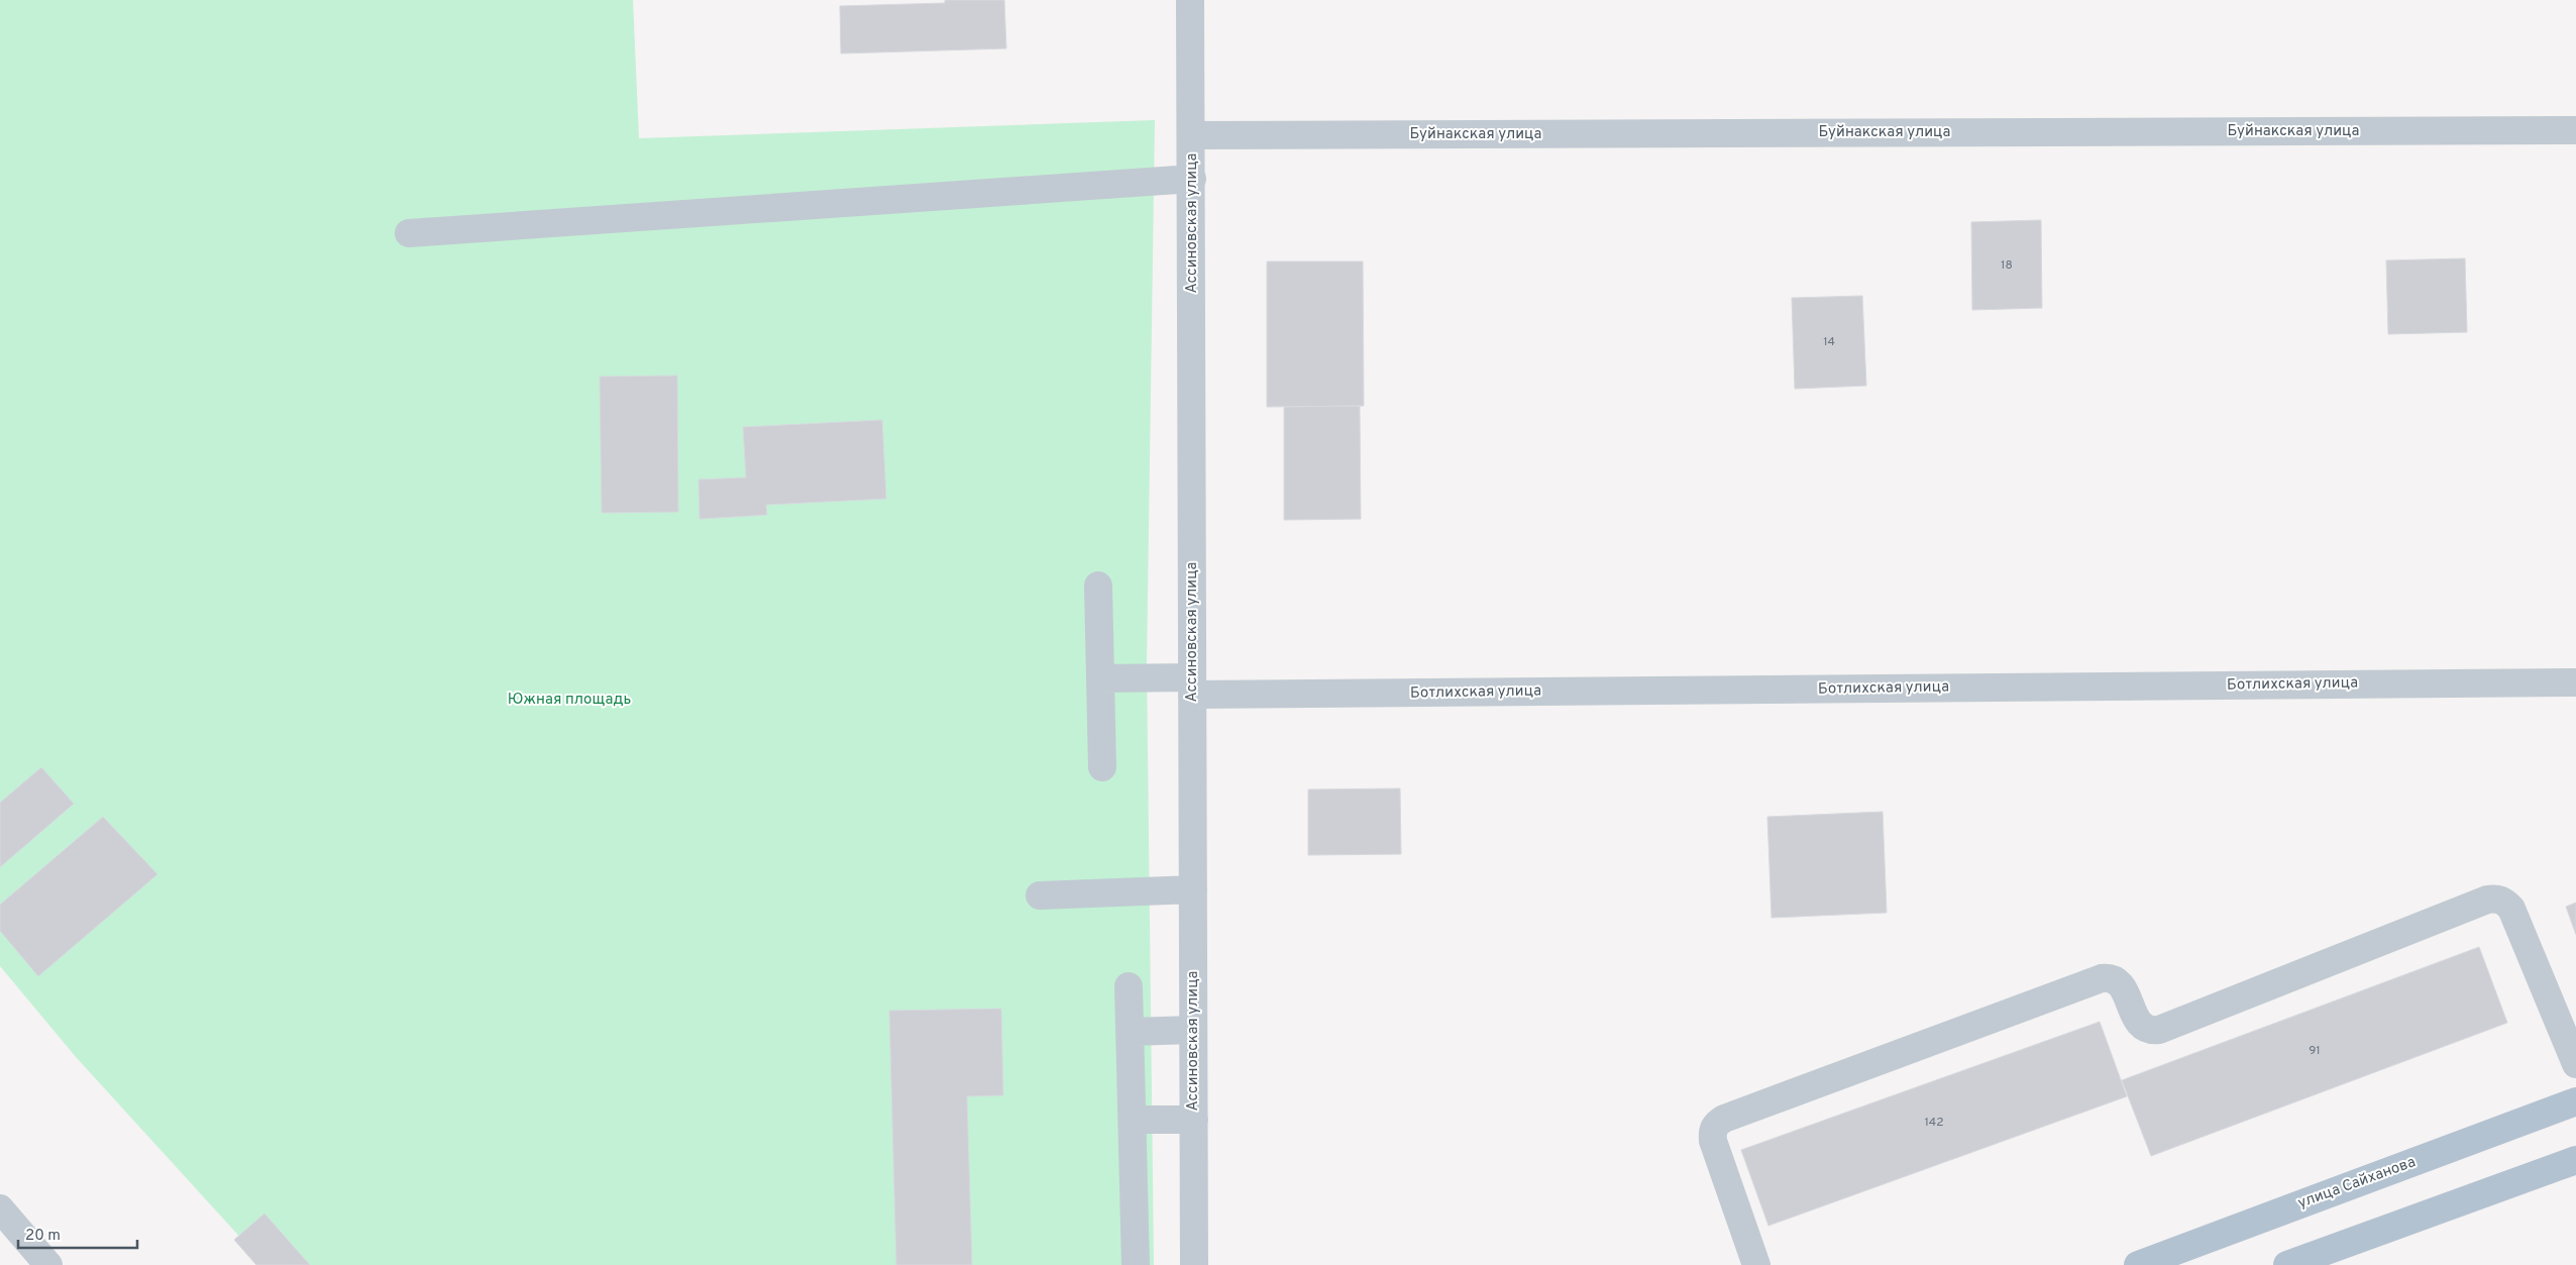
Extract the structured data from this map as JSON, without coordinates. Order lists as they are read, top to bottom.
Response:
{
  "streets": {
    "main road": ["улица Сайханова"],
    "street": ["Буйнакская улица", "Ассиновская улица", "Ботлихская улица"]
  },
  "crossings": [
    ["Буйнакская улица", "Ассиновская улица"],
    ["Ассиновская улица", "Ботлихская улица"]
  ],
  "parks": ["Южная площадь"],
  "house_numbers": [
    "18",
    "14",
    "91",
    "142"
  ],
  "scale_bar": "20 m"
}
